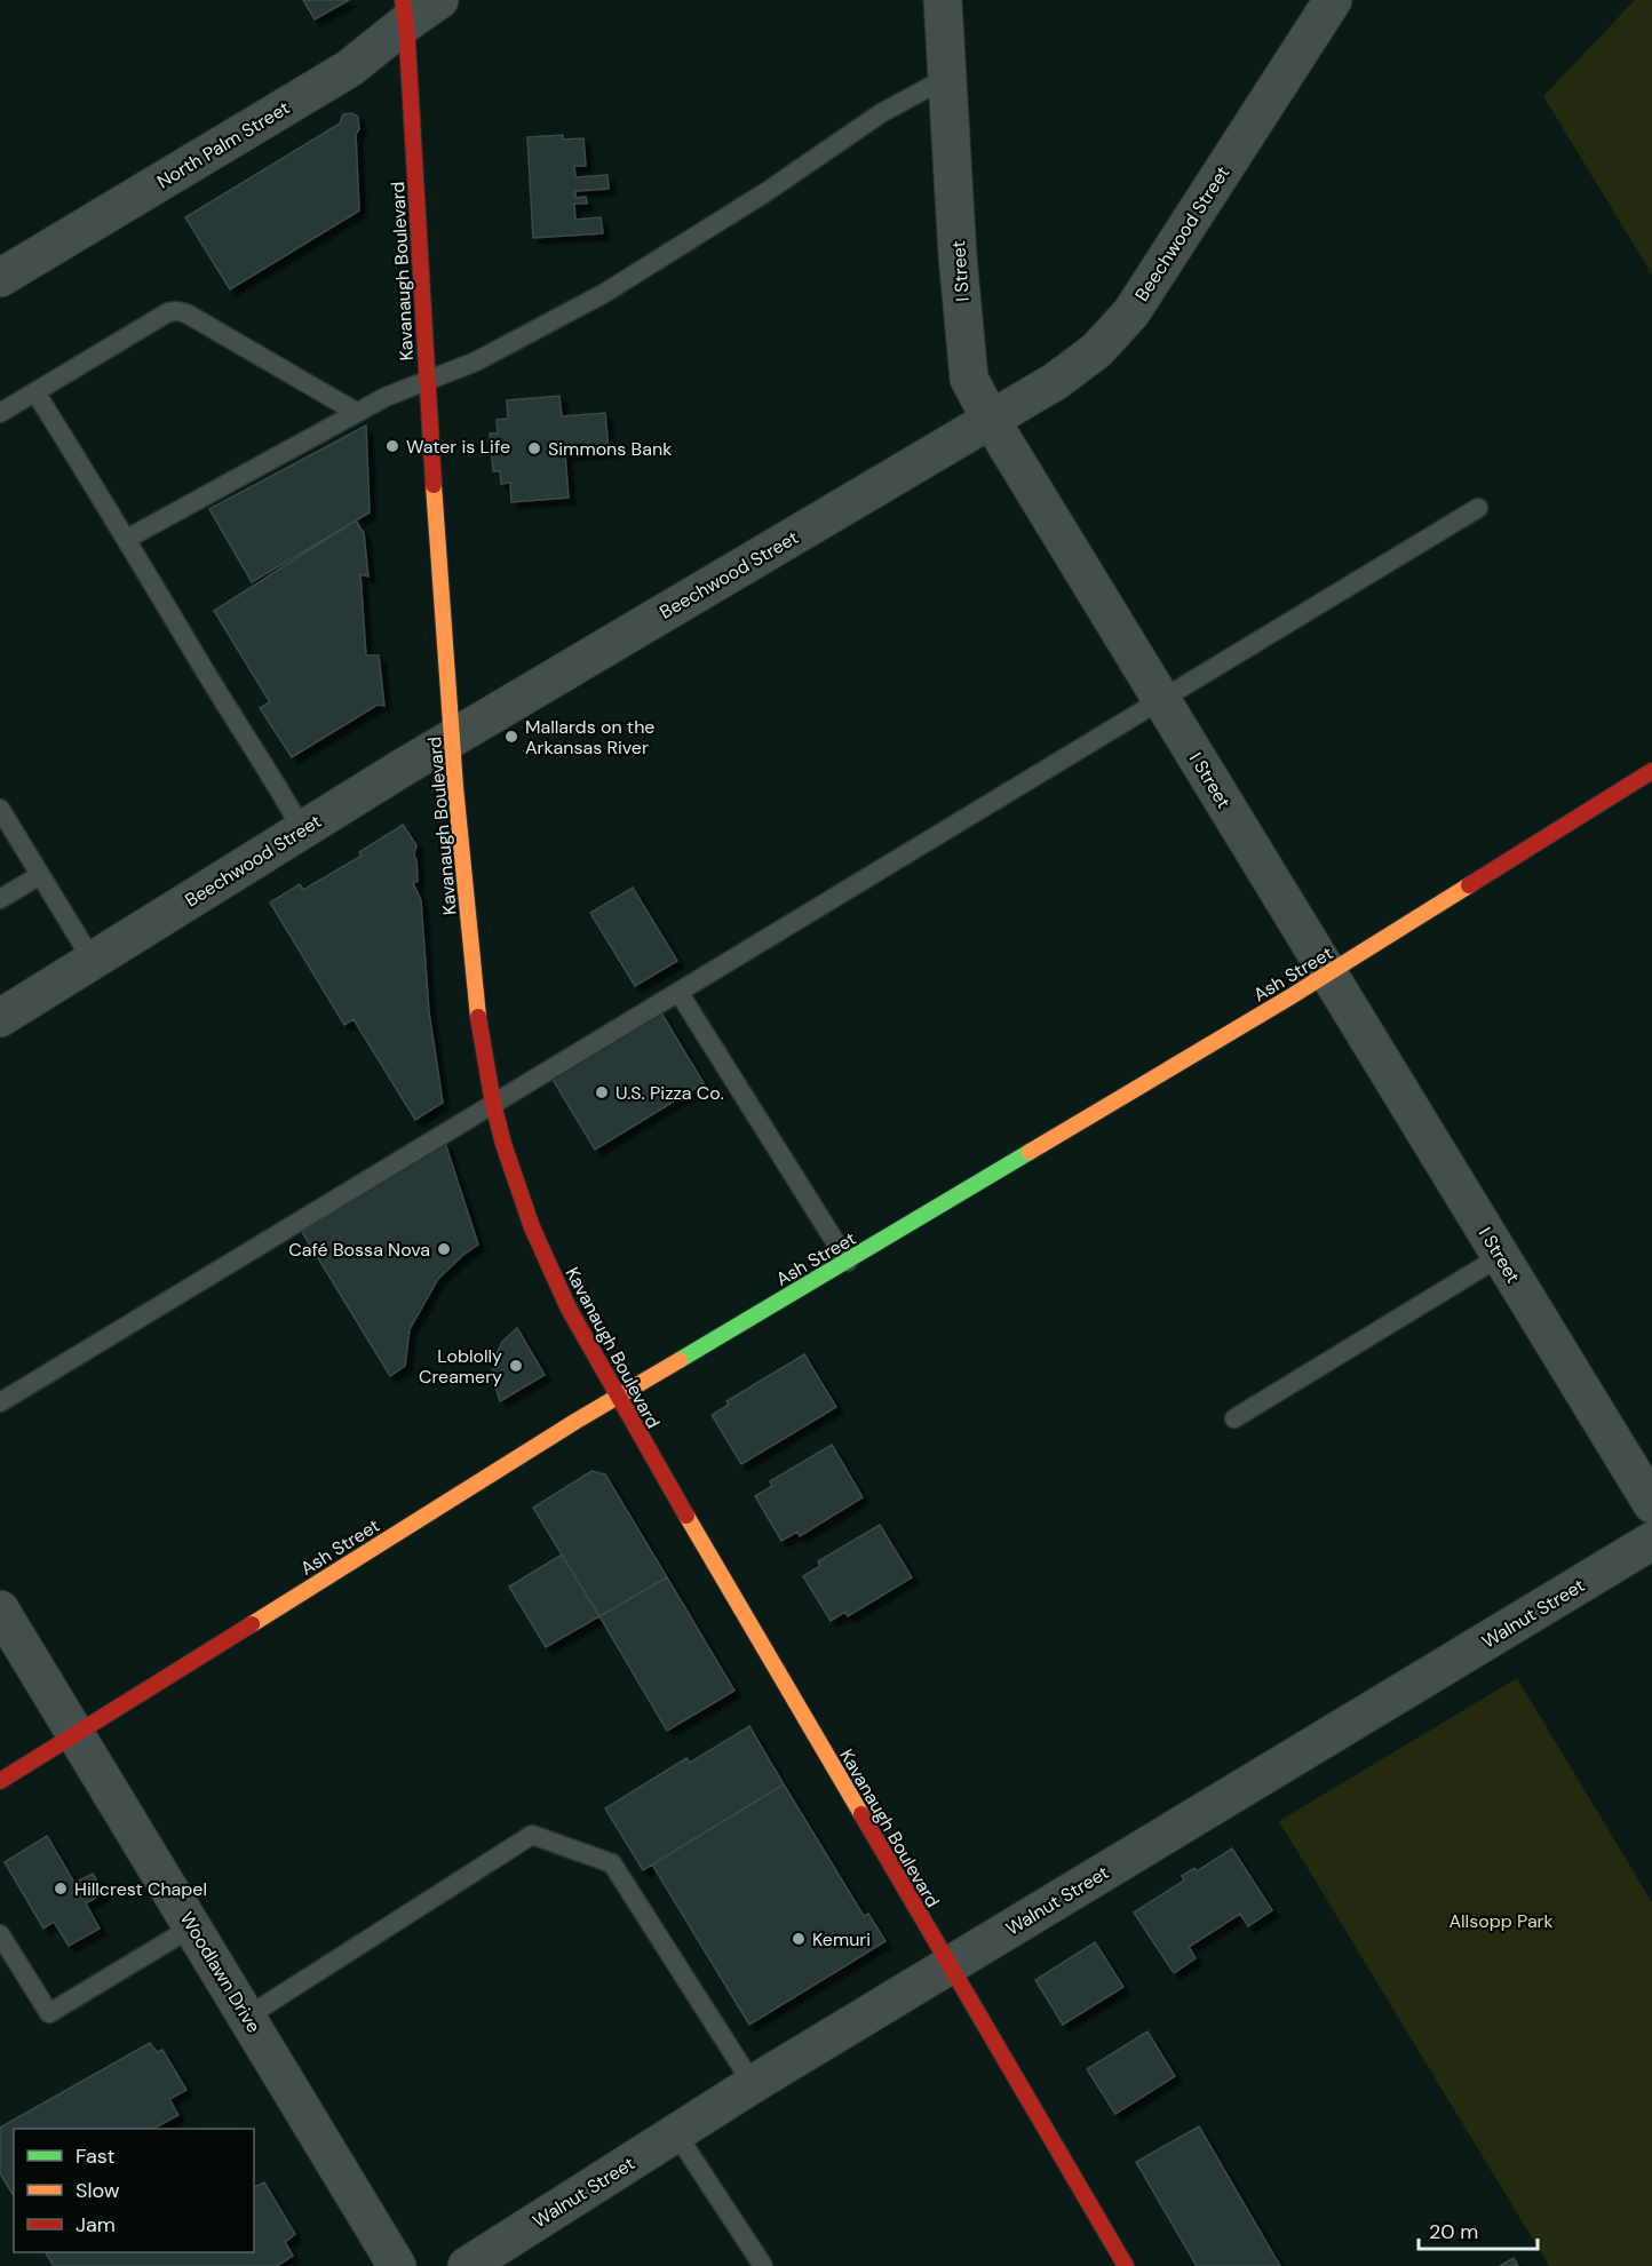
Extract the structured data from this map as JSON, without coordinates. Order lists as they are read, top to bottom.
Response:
{
  "streets": {
    "street": [
      "North Palm Street",
      "Beechwood Street",
      "Kavanaugh Boulevard",
      "I Street",
      "Ash Street",
      "Walnut Street",
      "Woodlawn Drive"
    ]
  },
  "crossings": [
    ["North Palm Street", "Kavanaugh Boulevard"],
    ["Beechwood Street", "Kavanaugh Boulevard"],
    ["Beechwood Street", "I Street"],
    ["Kavanaugh Boulevard", "Ash Street"],
    ["Kavanaugh Boulevard", "Walnut Street"],
    ["I Street", "Ash Street"],
    ["Ash Street", "Woodlawn Drive"]
  ],
  "parks": ["Allsopp Park"],
  "places": [
    "Water is Life",
    "Simmons Bank",
    "Mallards on the Arkansas River",
    "U.S. Pizza Co.",
    "Café Bossa Nova",
    "Loblolly Creamery",
    "Hillcrest Chapel",
    "Kemuri"
  ],
  "legend": ["Fast", "Slow", "Jam"],
  "scale_bar": "20 m"
}
